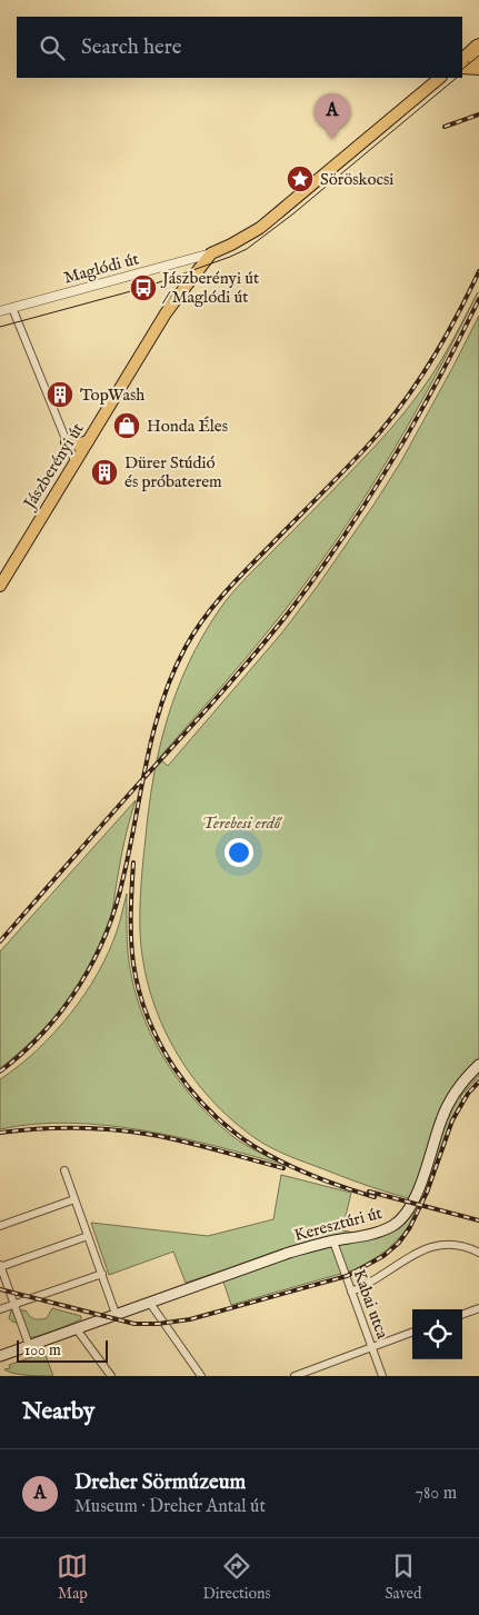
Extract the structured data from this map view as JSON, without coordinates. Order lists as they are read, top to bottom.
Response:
{
  "streets": {
    "main road": ["Jászberényi út", "Keresztúri út"],
    "street": ["Maglódi út", "Kabai utca"]
  },
  "crossings": [
    ["Maglódi út", "Jászberényi út"],
    ["Keresztúri út", "Kabai utca"]
  ],
  "parks": ["Terebesi erdő"],
  "places": {
    "place": ["Söröskocsi"],
    "bus stop": ["Jászberényi út / Maglódi út"],
    "building": ["TopWash", "Dürer Stúdió és próbaterem"],
    "shop": ["Honda Éles"]
  },
  "scale_bar": "100 m",
  "page": {
    "search": "Search here",
    "pins": "A",
    "scale": "100 m",
    "heading": "Nearby",
    "list": [
      {
        "mark": "A",
        "name": "Dreher Sörmúzeum",
        "note": "Museum · Dreher Antal út",
        "value": "780 m"
      }
    ],
    "nav": ["Map", "Directions", "Saved"]
  }
}
